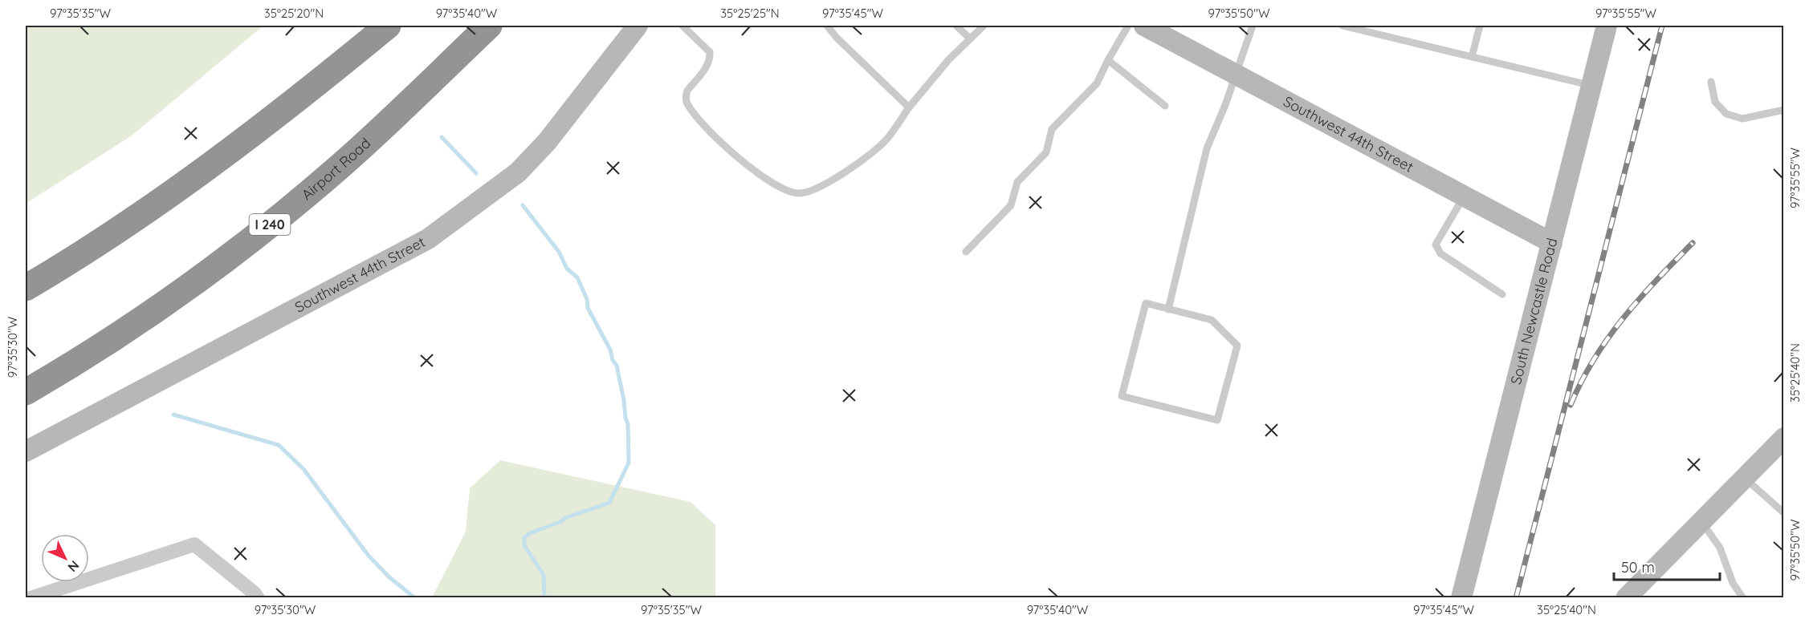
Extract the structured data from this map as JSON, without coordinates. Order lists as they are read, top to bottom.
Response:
{
  "streets": {
    "highway": ["Airport Road", "I 240"],
    "street": ["Southwest 44th Street", "South Newcastle Road"]
  },
  "crossings": [
    ["Southwest 44th Street", "South Newcastle Road"]
  ],
  "scale_bar": "50 m",
  "north": "bottom right",
  "coordinates": [
    "97°35'35\"W",
    "35°25'20\"N",
    "97°35'40\"W",
    "35°25'25\"N",
    "97°35'45\"W",
    "97°35'50\"W",
    "97°35'55\"W",
    "97°35'30\"W",
    "35°25'40\"N"
  ]
}
